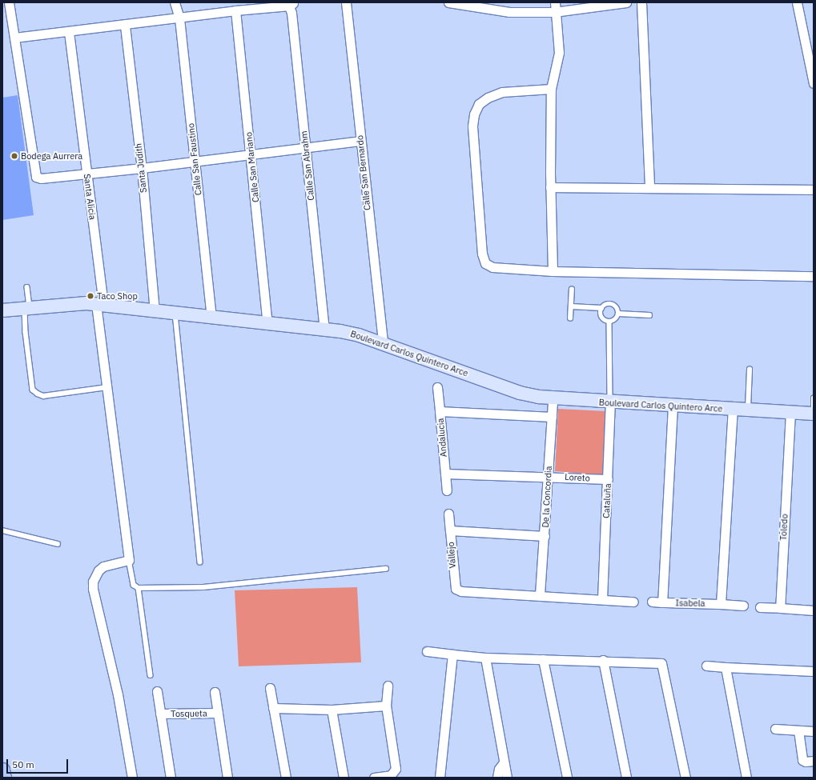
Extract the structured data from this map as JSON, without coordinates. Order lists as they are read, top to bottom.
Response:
{
  "streets": {
    "street": [
      "Calle San Faustino",
      "Calle San Abrahm",
      "Calle San Mariano",
      "Santa Judith",
      "Calle San Bernardo",
      "Santa Alicia",
      "Boulevard Carlos Quintero Arce",
      "Andalucia",
      "Loreto",
      "De la Concordia",
      "Cataluña",
      "Toledo",
      "Vallejo",
      "Isabela",
      "Tosqueta"
    ]
  },
  "crossings": [
    ["Calle San Faustino", "Boulevard Carlos Quintero Arce"],
    ["Calle San Abrahm", "Boulevard Carlos Quintero Arce"],
    ["Calle San Mariano", "Boulevard Carlos Quintero Arce"],
    ["Santa Judith", "Boulevard Carlos Quintero Arce"],
    ["Calle San Bernardo", "Boulevard Carlos Quintero Arce"],
    ["Santa Alicia", "Boulevard Carlos Quintero Arce"],
    ["Boulevard Carlos Quintero Arce", "De la Concordia"],
    ["Boulevard Carlos Quintero Arce", "Cataluña"],
    ["Boulevard Carlos Quintero Arce", "Toledo"],
    ["Boulevard Carlos Quintero Arce", "Isabela"],
    ["Andalucia", "De la Concordia"],
    ["Loreto", "De la Concordia"],
    ["Loreto", "Cataluña"],
    ["De la Concordia", "Vallejo"]
  ],
  "places": ["Bodega Aurrera", "Taco Shop"],
  "scale_bar": "50 m"
}
